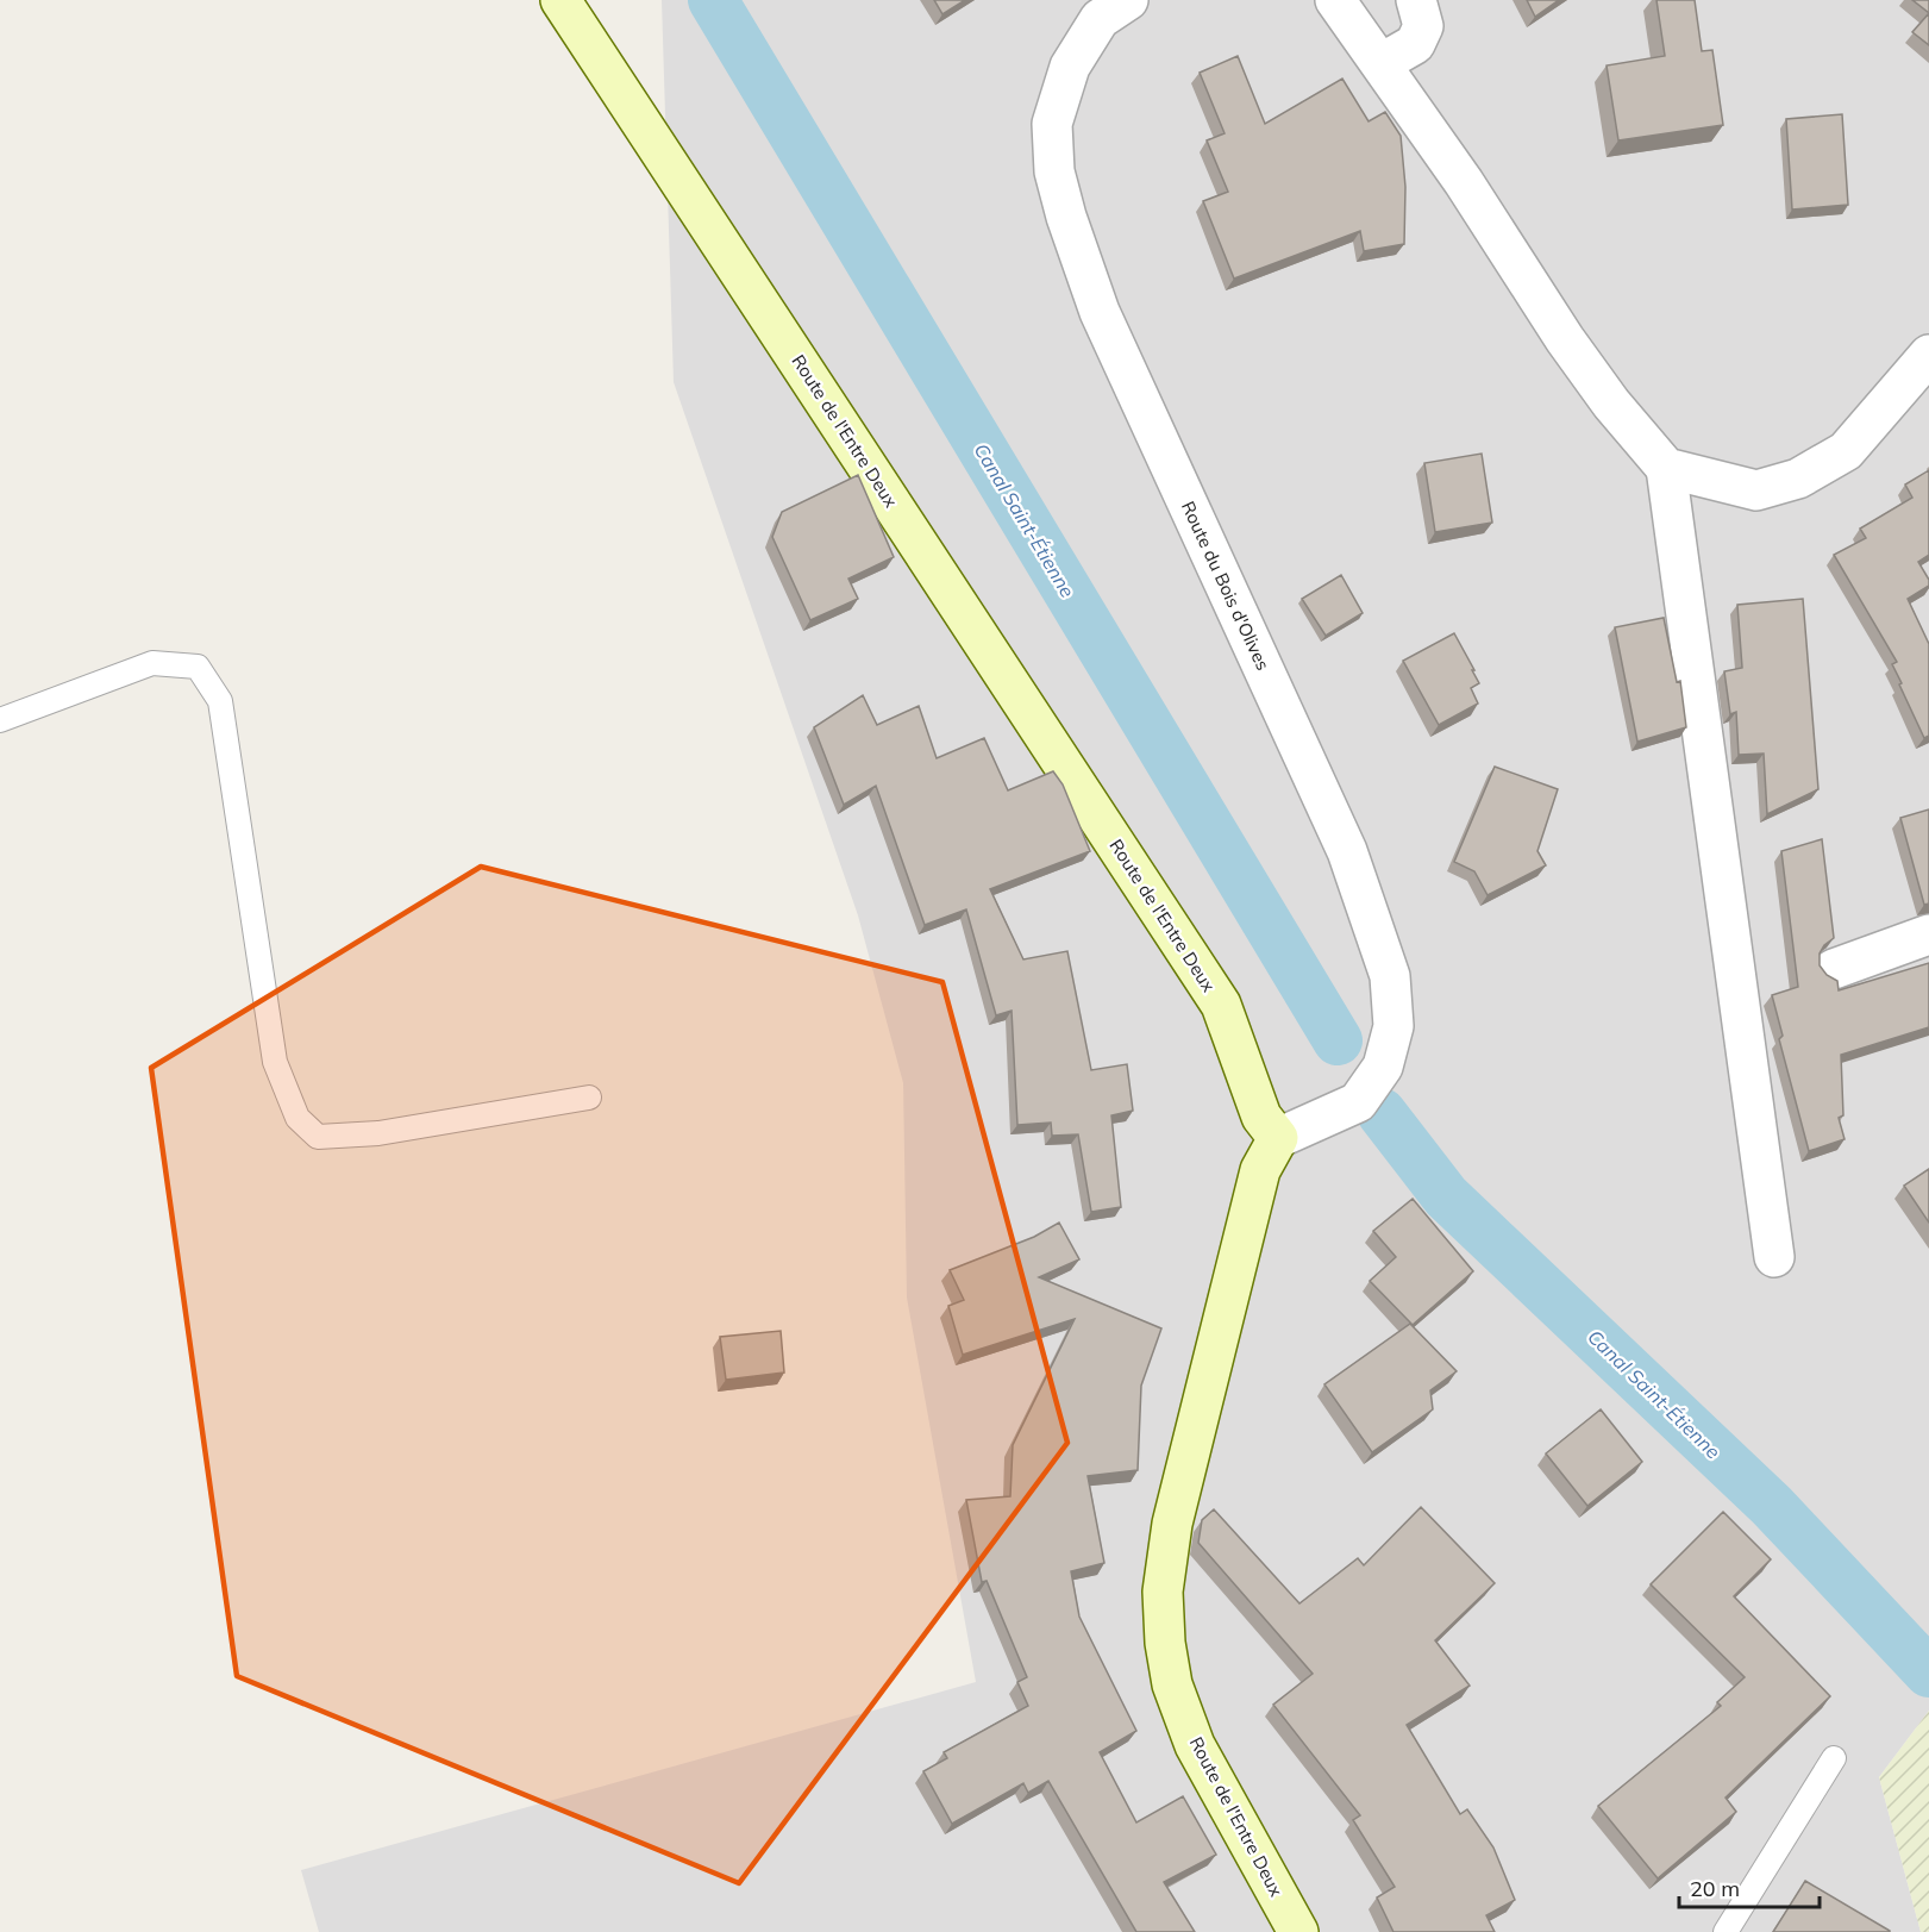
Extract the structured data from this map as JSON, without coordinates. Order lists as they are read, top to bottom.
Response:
{
  "streets": {
    "main road": ["Route de l'Entre Deux"],
    "street": ["Route du Bois d'Olives"]
  },
  "crossings": [
    ["Route de l'Entre Deux", "Route du Bois d'Olives"]
  ],
  "water": ["Canal Saint-Étienne"],
  "scale_bar": "20 m"
}
